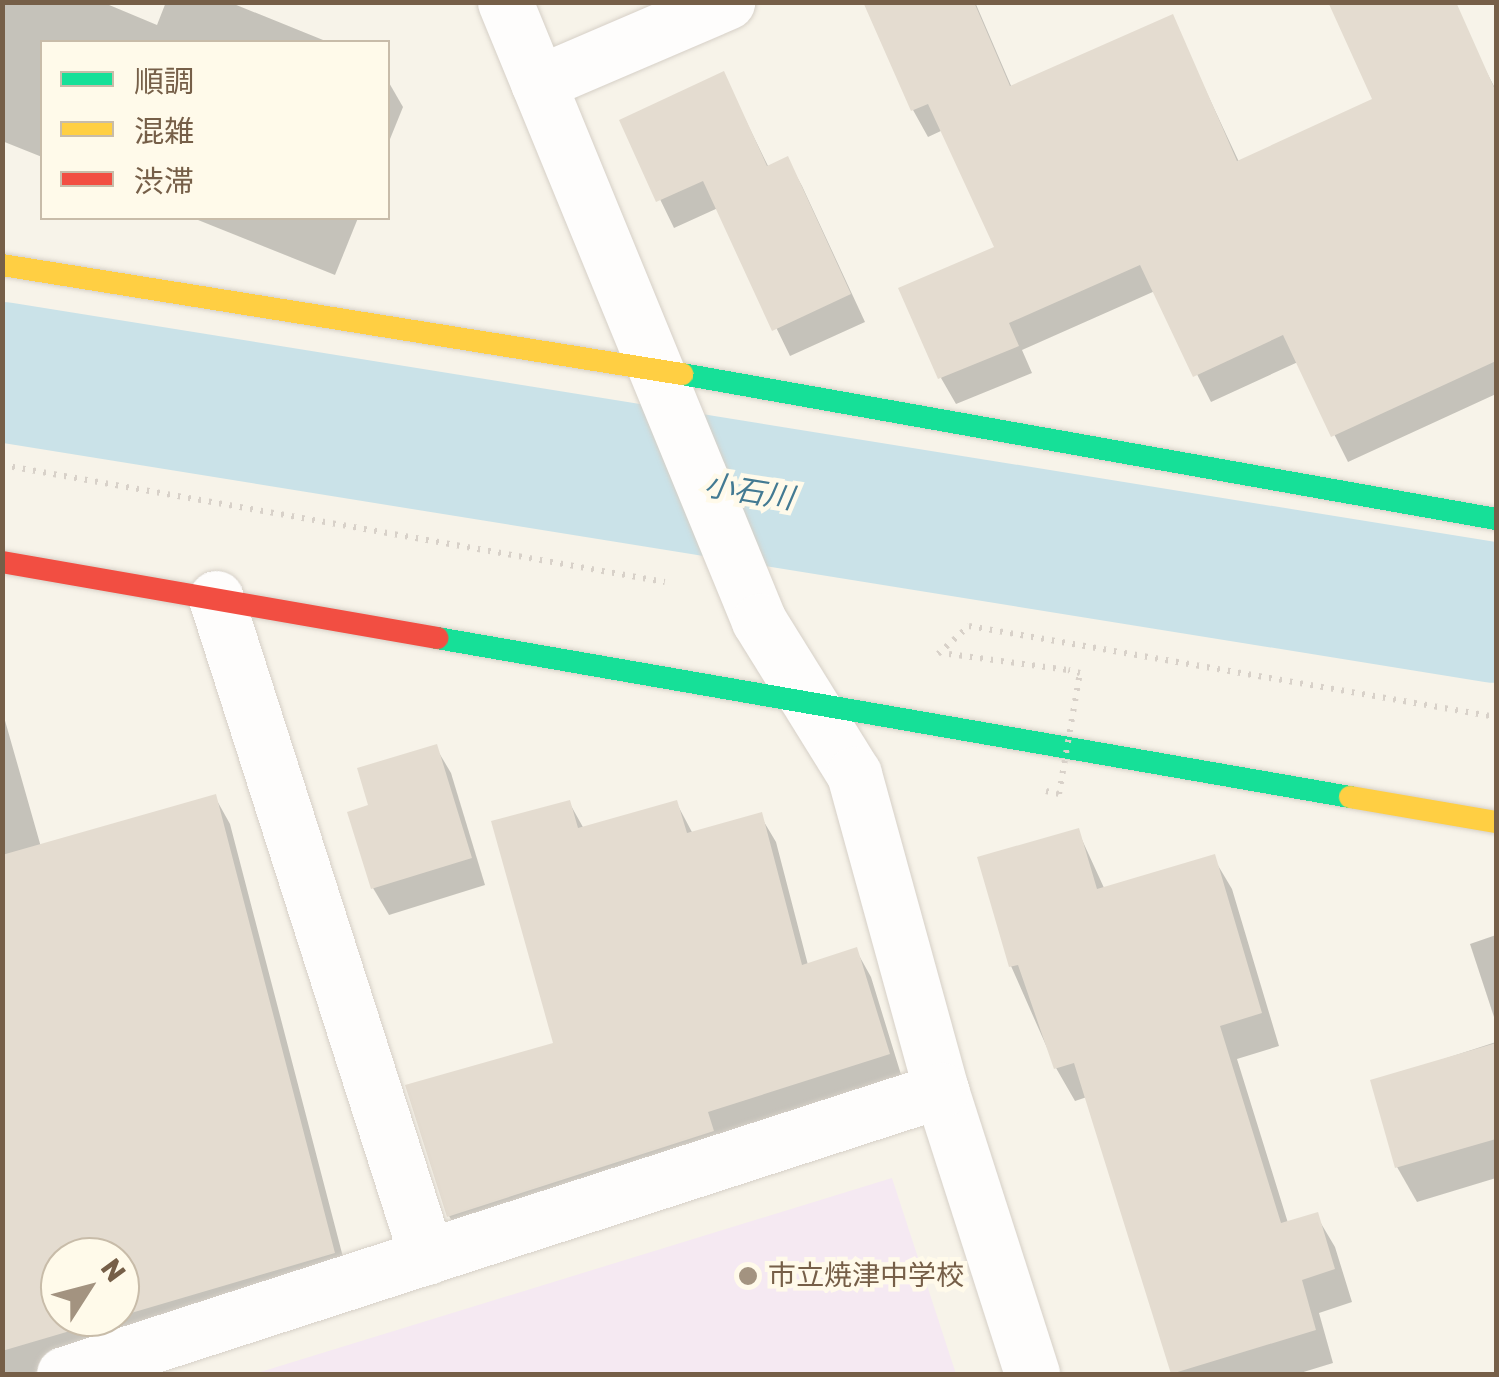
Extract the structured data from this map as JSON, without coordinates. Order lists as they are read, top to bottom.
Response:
{
  "water": ["小石川"],
  "places": ["市立焼津中学校"],
  "legend": ["順調", "混雑", "渋滞"],
  "north": "top right"
}
